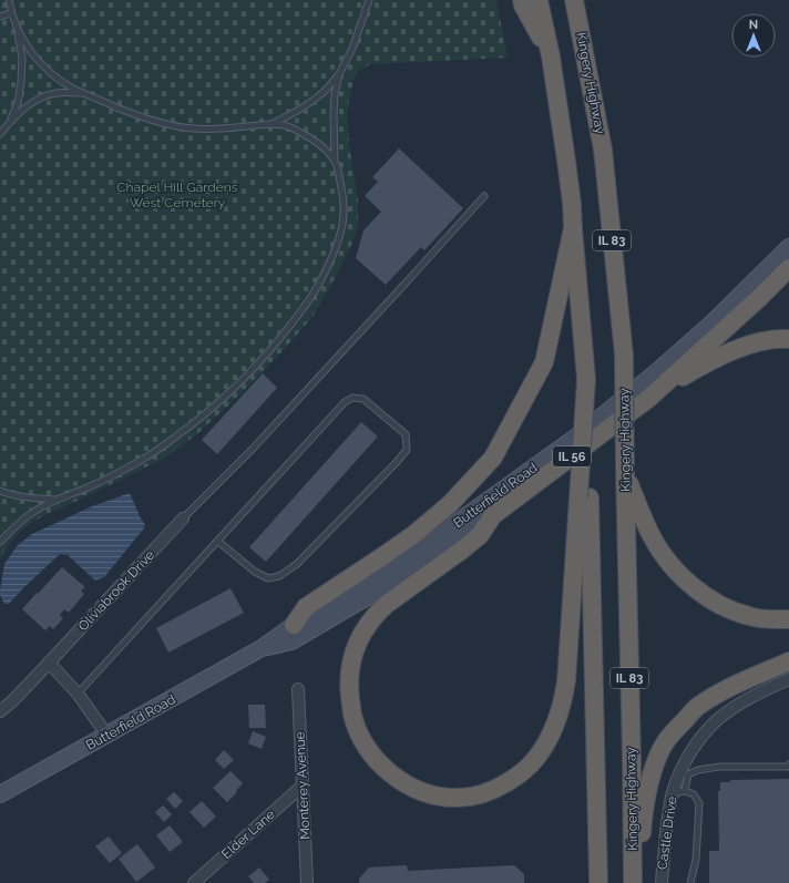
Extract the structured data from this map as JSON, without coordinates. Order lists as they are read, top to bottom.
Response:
{
  "streets": {
    "highway": [
      "Kingery Highway",
      "IL 83",
      "IL 56",
      "Butterfield Road"
    ],
    "street": [
      "Oliviabrook Drive",
      "Monterey Avenue",
      "Castle Drive",
      "Elder Lane"
    ]
  },
  "crossings": [
    ["Monterey Avenue", "Elder Lane"]
  ],
  "parks": ["Chapel Hill Gardens West Cemetery"],
  "north": "top"
}
